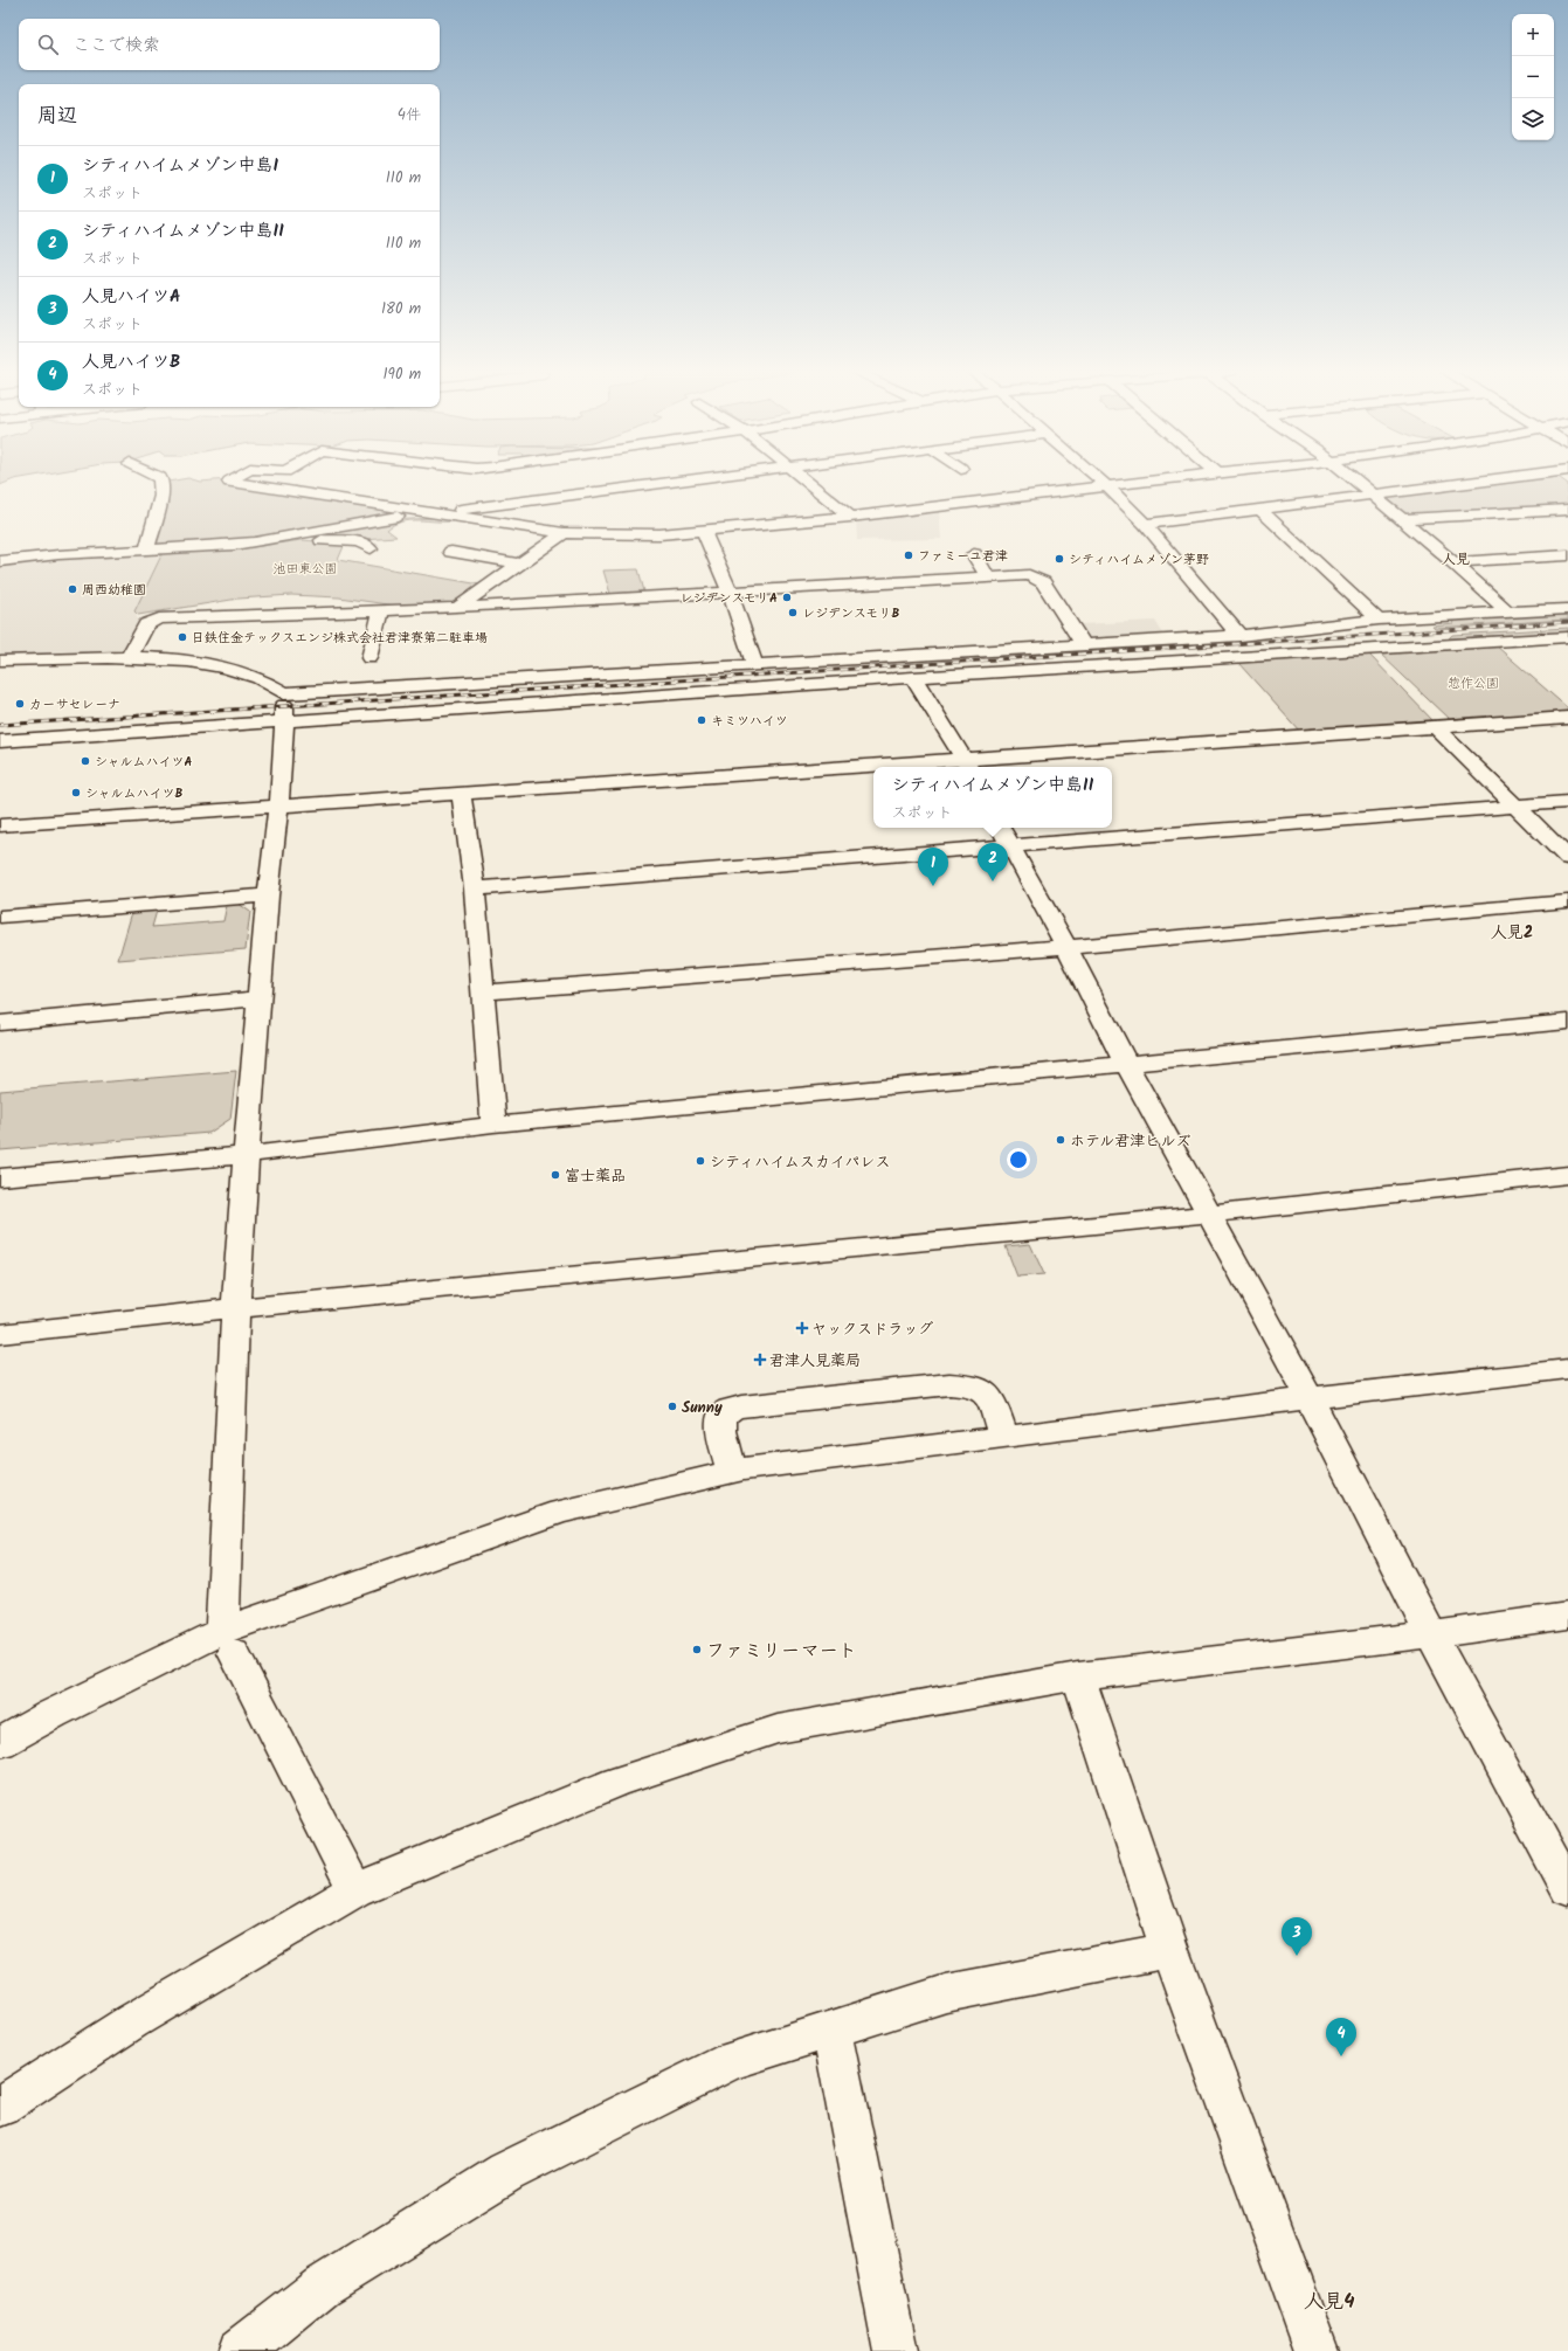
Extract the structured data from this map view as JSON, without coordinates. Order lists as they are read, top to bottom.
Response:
{
  "districts": ["人見", "人見2", "人見4"],
  "parks": ["池田東公園", "惣作公園"],
  "places": {
    "other": [
      "ファミーユ君津",
      "シティハイムメゾン茅野",
      "周西幼稚園",
      "レジデンスモリA",
      "レジデンスモリB",
      "日鉄住金テックスエンジ株式会社君津寮第二駐車場",
      "カーサセレーナ",
      "キミツハイツ",
      "シャルムハイツA",
      "シャルムハイツB",
      "ホテル君津ヒルズ",
      "シティハイムスカイパレス",
      "富士薬品",
      "Sunny",
      "ファミリーマート"
    ],
    "health": ["ヤックスドラッグ", "君津人見薬局"]
  },
  "page": {
    "map_buttons": ["+", "−"],
    "search": "ここで検索",
    "heading": ["周辺", "4件"],
    "list": [
      {
        "mark": "1",
        "name": "シティハイムメゾン中島I",
        "note": "スポット",
        "value": "110 m"
      },
      {
        "mark": "2",
        "name": "シティハイムメゾン中島II",
        "note": "スポット",
        "value": "110 m"
      },
      {
        "mark": "3",
        "name": "人見ハイツA",
        "note": "スポット",
        "value": "180 m"
      },
      {
        "mark": "4",
        "name": "人見ハイツB",
        "note": "スポット",
        "value": "190 m"
      }
    ],
    "popup": ["シティハイムメゾン中島II", "スポット"],
    "pins": [
      "2",
      "1",
      "3",
      "4"
    ]
  }
}
